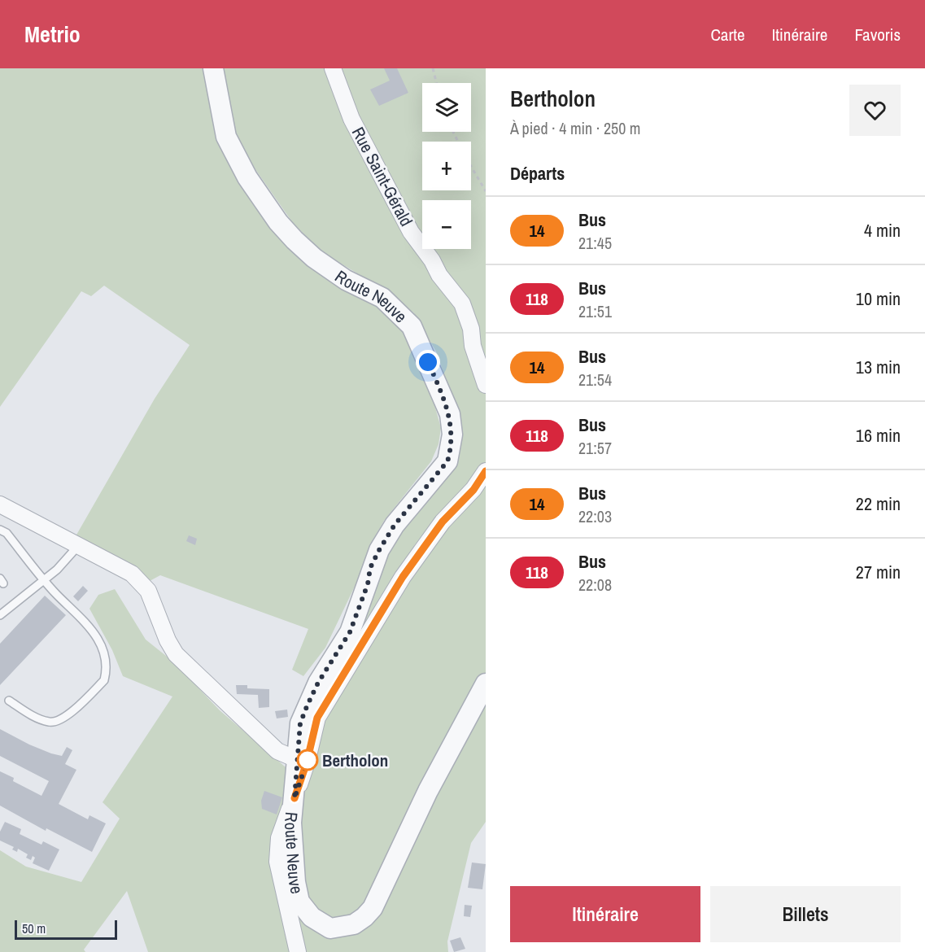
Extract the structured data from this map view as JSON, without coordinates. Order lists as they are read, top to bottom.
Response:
{
  "streets": {
    "street": ["Rue Saint-Gérald", "Route Neuve"]
  },
  "places": ["Bertholon"],
  "lines": ["bus line 14"],
  "scale_bar": "50 m",
  "page": {
    "header": "Metrio",
    "nav": ["Carte", "Itinéraire", "Favoris"],
    "heading": [
      ["Bertholon", "À pied · 4 min · 250 m"],
      "Départs"
    ],
    "map_buttons": ["+", "−"],
    "list": [
      {
        "mark": "14",
        "name": "Bus",
        "note": "21:45",
        "value": "4 min"
      },
      {
        "mark": "118",
        "name": "Bus",
        "note": "21:51",
        "value": "10 min"
      },
      {
        "mark": "14",
        "name": "Bus",
        "note": "21:54",
        "value": "13 min"
      },
      {
        "mark": "118",
        "name": "Bus",
        "note": "21:57",
        "value": "16 min"
      },
      {
        "mark": "14",
        "name": "Bus",
        "note": "22:03",
        "value": "22 min"
      },
      {
        "mark": "118",
        "name": "Bus",
        "note": "22:08",
        "value": "27 min"
      }
    ],
    "buttons": ["Itinéraire", "Billets"],
    "scale": "50 m"
  }
}
